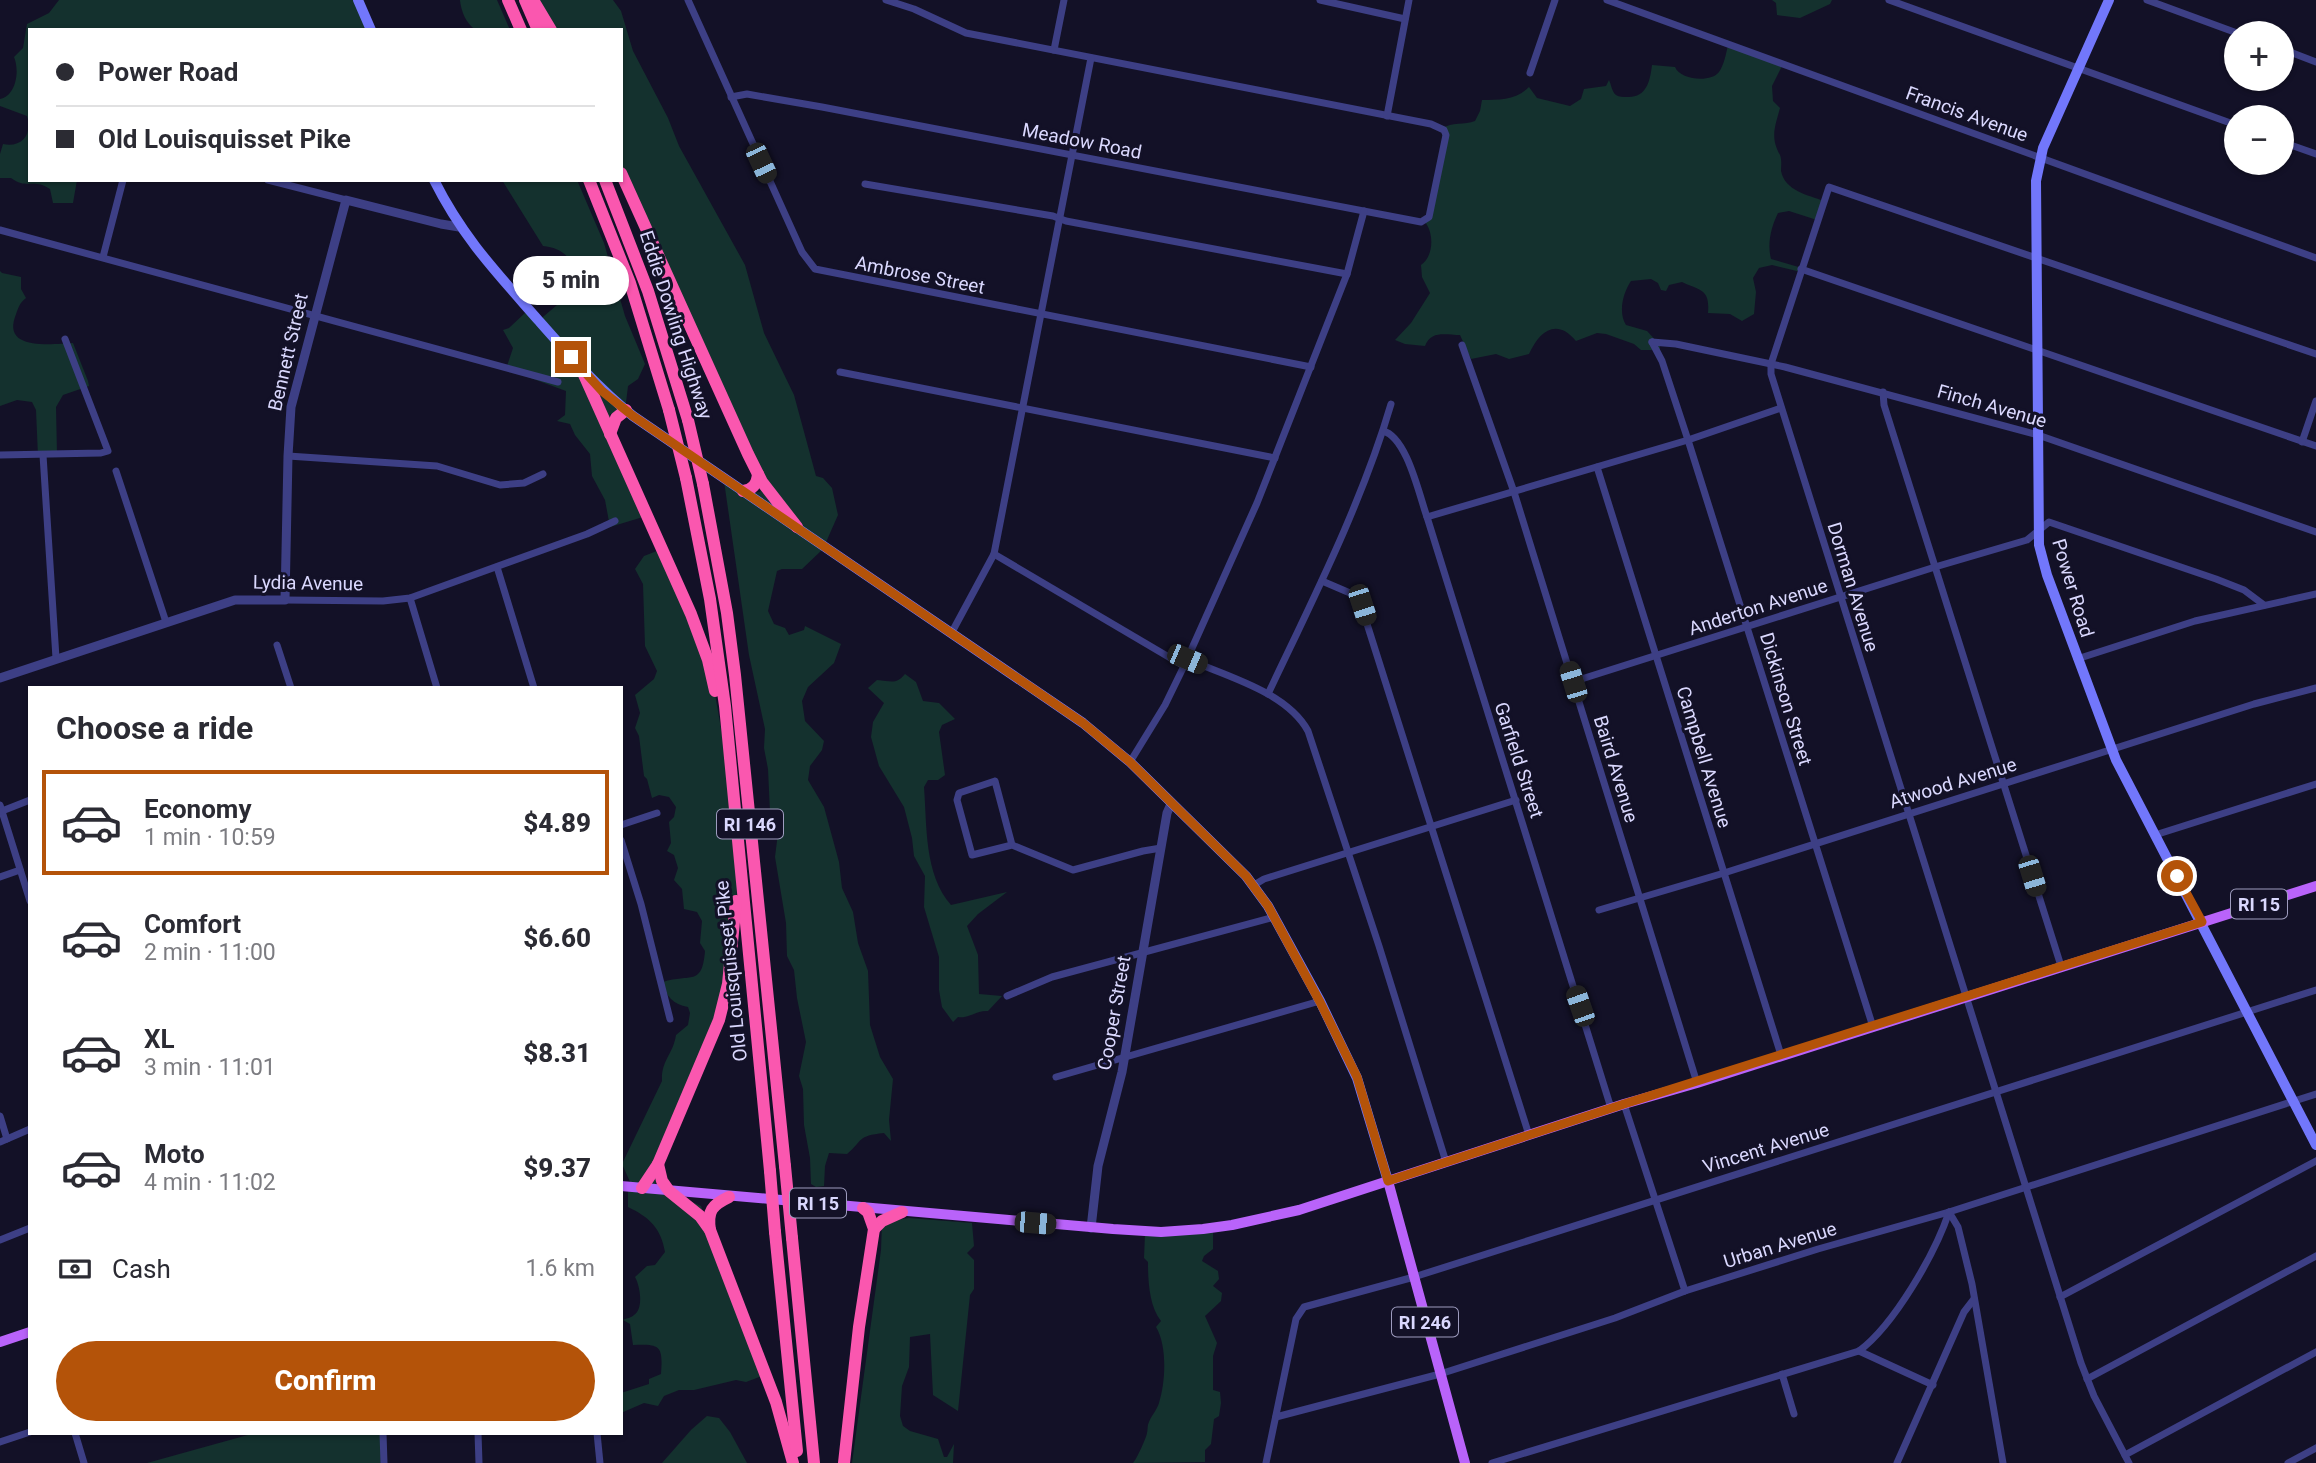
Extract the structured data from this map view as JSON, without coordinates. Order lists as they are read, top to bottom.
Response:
{
  "streets": {
    "highway": ["Eddie Dowling Highway", "RI 146", "Old Louisquisset Pike"],
    "main road": ["Power Road", "RI 15", "RI 246"],
    "street": [
      "Francis Avenue",
      "Meadow Road",
      "Ambrose Street",
      "Bennett Street",
      "Finch Avenue",
      "Lydia Avenue",
      "Dorman Avenue",
      "Anderton Avenue",
      "Dickinson Street",
      "Campbell Avenue",
      "Garfield Street",
      "Baird Avenue",
      "Atwood Avenue",
      "Cooper Street",
      "Vincent Avenue",
      "Urban Avenue"
    ]
  },
  "crossings": [
    ["Francis Avenue", "Power Road"],
    ["Meadow Road", "Ambrose Street"],
    ["Eddie Dowling Highway", "Old Louisquisset Pike"],
    ["Bennett Street", "Lydia Avenue"],
    ["Finch Avenue", "Dorman Avenue"],
    ["Finch Avenue", "Power Road"],
    ["Finch Avenue", "Dickinson Street"],
    ["Dorman Avenue", "Power Road"],
    ["Dorman Avenue", "Anderton Avenue"],
    ["Dorman Avenue", "Atwood Avenue"],
    ["Dorman Avenue", "RI 15"],
    ["Dorman Avenue", "Vincent Avenue"],
    ["Dorman Avenue", "Urban Avenue"],
    ["Power Road", "Anderton Avenue"],
    ["Power Road", "Atwood Avenue"],
    ["Power Road", "RI 15"],
    ["Power Road", "Vincent Avenue"],
    ["Power Road", "Urban Avenue"],
    ["Anderton Avenue", "Dickinson Street"],
    ["Anderton Avenue", "Campbell Avenue"],
    ["Anderton Avenue", "Baird Avenue"],
    ["Dickinson Street", "Atwood Avenue"],
    ["Dickinson Street", "RI 15"],
    ["Campbell Avenue", "Atwood Avenue"],
    ["Campbell Avenue", "RI 15"],
    ["Garfield Street", "RI 15"],
    ["Baird Avenue", "Atwood Avenue"],
    ["Baird Avenue", "RI 15"],
    ["RI 15", "Cooper Street"],
    ["RI 15", "RI 246"],
    ["Cooper Street", "RI 246"],
    ["Vincent Avenue", "Urban Avenue"],
    ["Vincent Avenue", "RI 246"],
    ["Urban Avenue", "RI 246"]
  ],
  "page": {
    "map_buttons": ["+", "−"],
    "banner": ["Power Road", "Old Louisquisset Pike"],
    "bubble": "5 min",
    "heading": "Choose a ride",
    "list": [
      {
        "name": "Economy",
        "note": "1 min · 10:59",
        "value": "$4.89"
      },
      {
        "name": "Comfort",
        "note": "2 min · 11:00",
        "value": "$6.60"
      },
      {
        "name": "XL",
        "note": "3 min · 11:01",
        "value": "$8.31"
      },
      {
        "name": "Moto",
        "note": "4 min · 11:02",
        "value": "$9.37"
      }
    ],
    "pay": ["Cash", "1.6 km"],
    "buttons": "Confirm"
  }
}
